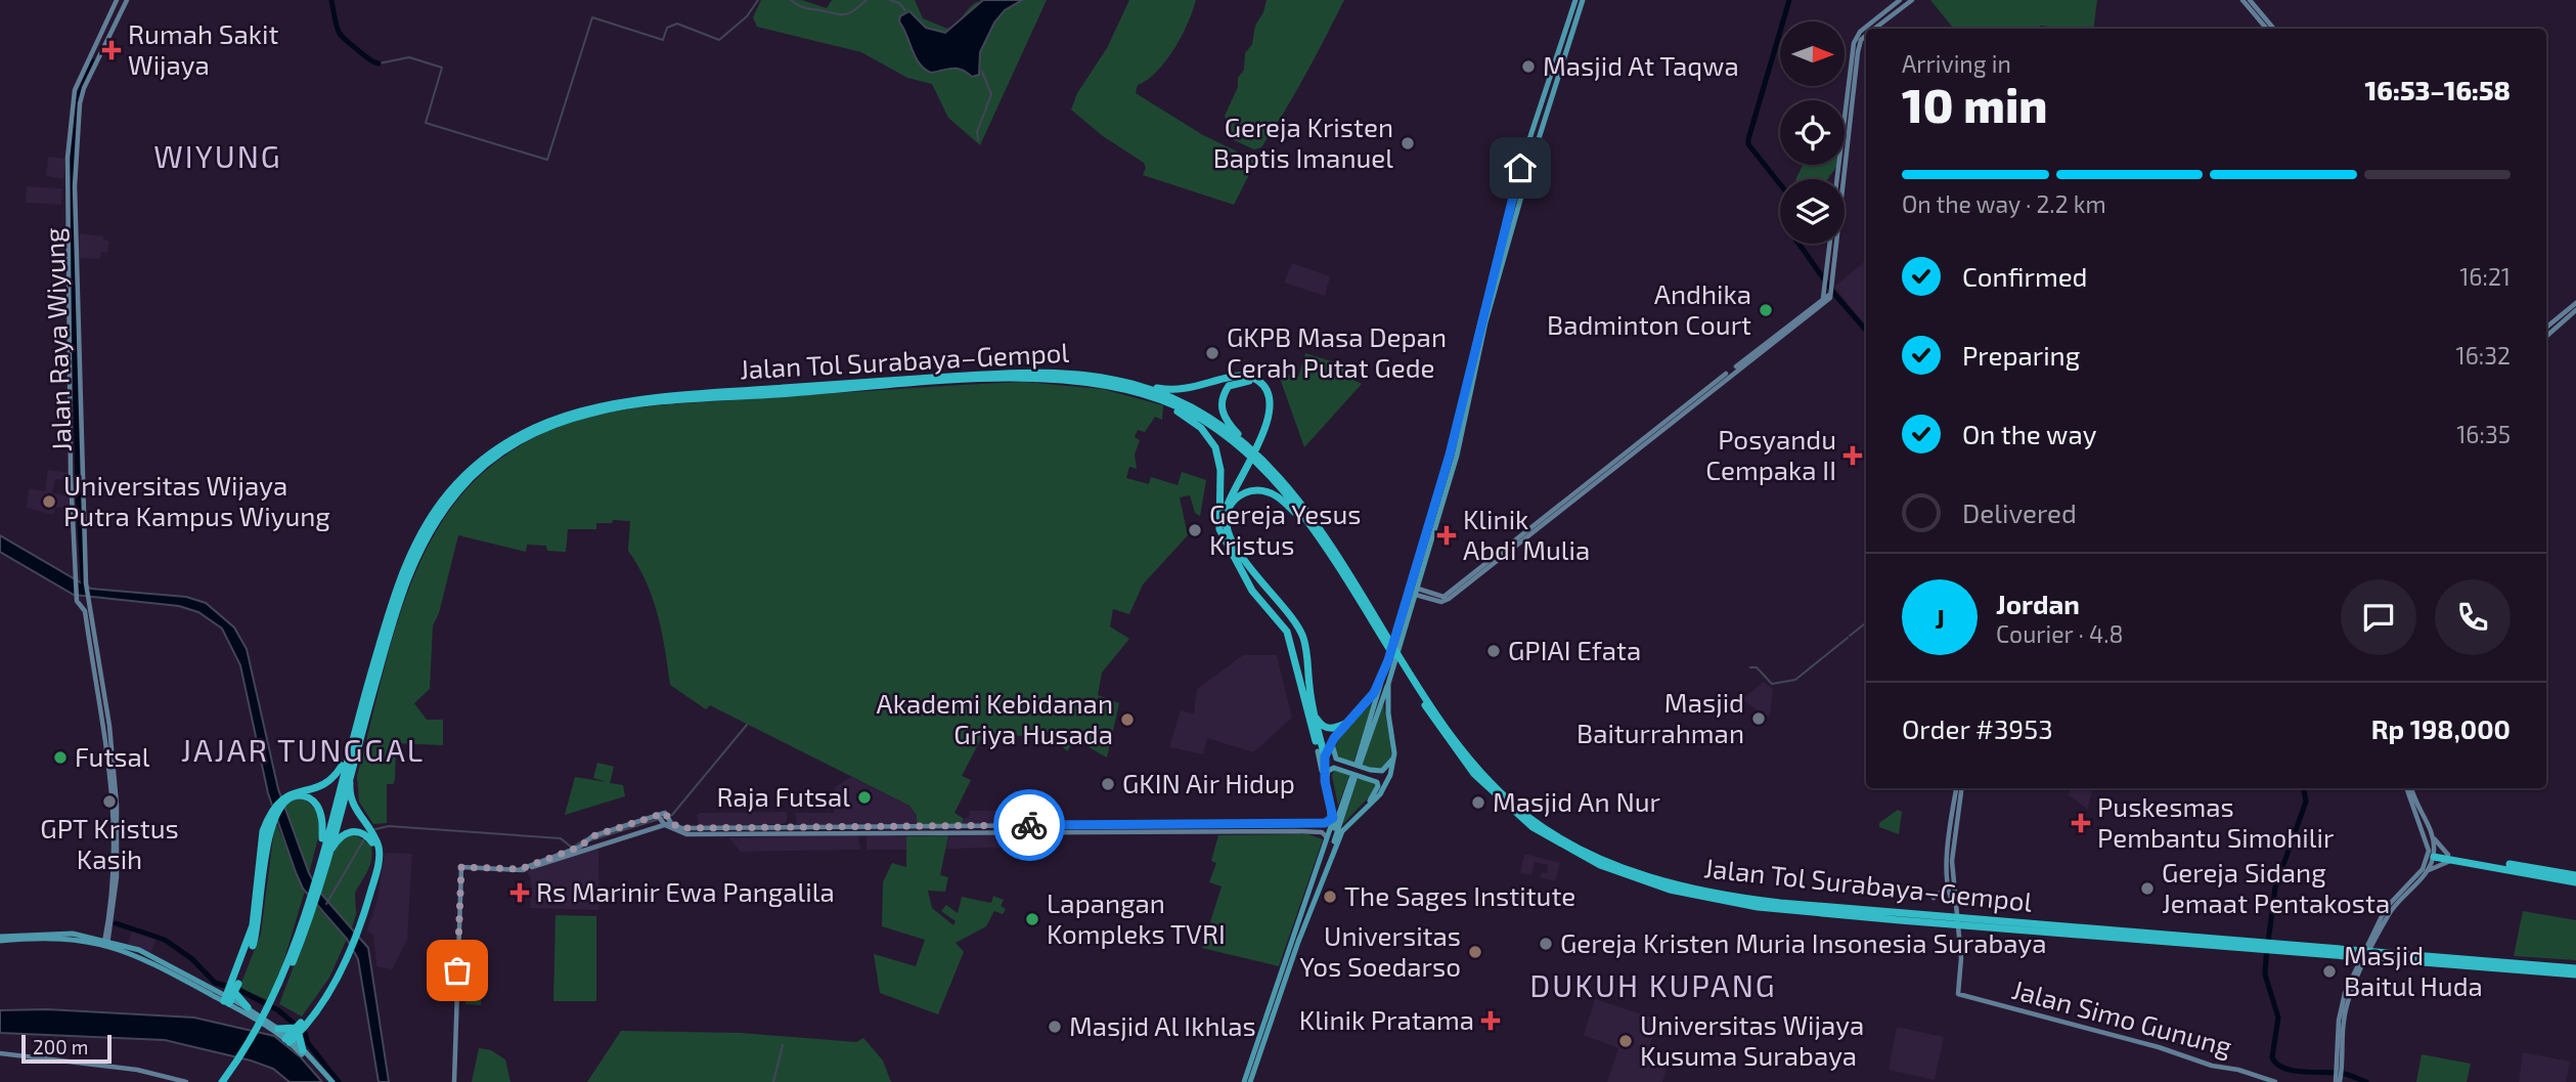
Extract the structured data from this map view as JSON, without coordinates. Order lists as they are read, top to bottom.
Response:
{
  "streets": {
    "highway": ["Jalan Tol Surabaya–Gempol"],
    "main road": ["Jalan Raya Wiyung", "Jalan Simo Gunung"]
  },
  "districts": ["WIYUNG", "JAJAR TUNGGAL", "DUKUH KUPANG"],
  "places": {
    "health": [
      "Rumah Sakit Wijaya",
      "Posyandu Cempaka II",
      "Klinik Abdi Mulia",
      "Puskesmas Pembantu Simohilir",
      "Rs Marinir Ewa Pangalila",
      "Klinik Pratama"
    ],
    "other": [
      "Masjid At Taqwa",
      "Gereja Kristen Baptis Imanuel",
      "Andhika Badminton Court",
      "GKPB Masa Depan Cerah Putat Gede",
      "Universitas Wijaya Putra Kampus Wiyung",
      "Gereja Yesus Kristus",
      "GPIAI Efata",
      "Masjid Baiturrahman",
      "Akademi Kebidanan Griya Husada",
      "Futsal",
      "GKIN Air Hidup",
      "Raja Futsal",
      "GPT Kristus Kasih",
      "Masjid An Nur",
      "Gereja Sidang Jemaat Pentakosta",
      "The Sages Institute",
      "Lapangan Kompleks TVRI",
      "Gereja Kristen Muria Insonesia Surabaya",
      "Universitas Yos Soedarso",
      "Masjid Baitul Huda",
      "Masjid Al Ikhlas",
      "Universitas Wijaya Kusuma Surabaya"
    ]
  },
  "scale_bar": "200 m",
  "north": "right",
  "page": {
    "heading": ["10 min", "Arriving in", "16:53–16:58"],
    "panel": [
      "Jordan",
      "Courier · 4.8",
      "Order #3953",
      "Rp 198,000"
    ],
    "bar": "On the way · 2.2 km",
    "list": [
      ["Confirmed", "16:21"],
      ["Preparing", "16:32"],
      ["On the way", "16:35"],
      "Delivered"
    ],
    "round": "J",
    "scale": "200 m"
  }
}
